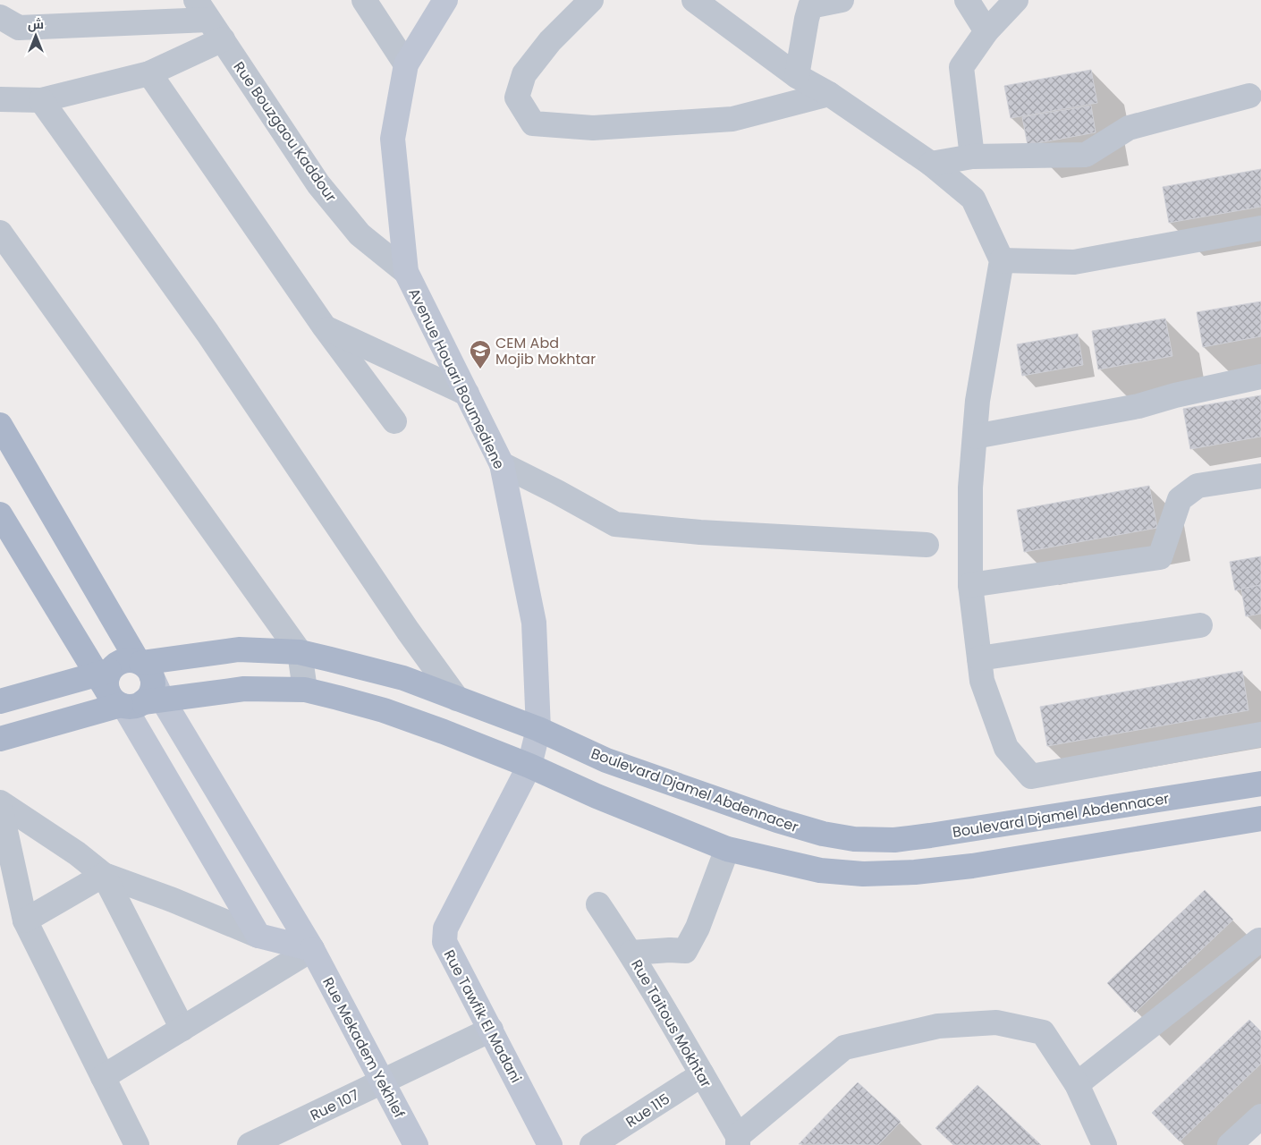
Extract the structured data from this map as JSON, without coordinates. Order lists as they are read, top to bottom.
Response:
{
  "streets": {
    "main road": ["Boulevard Djamel Abdennacer"],
    "street": [
      "Rue Bouzgaou Kaddour",
      "Avenue Houari Boumediene",
      "Rue Tawfik El Madani",
      "Rue Taitous Mokhtar",
      "Rue Mekadem Yekhlef",
      "Rue 107",
      "Rue 115"
    ]
  },
  "crossings": [
    ["Rue Bouzgaou Kaddour", "Avenue Houari Boumediene"],
    ["Avenue Houari Boumediene", "Boulevard Djamel Abdennacer"],
    ["Avenue Houari Boumediene", "Rue Tawfik El Madani"],
    ["Boulevard Djamel Abdennacer", "Rue Mekadem Yekhlef"],
    ["Rue Tawfik El Madani", "Rue 107"],
    ["Rue Taitous Mokhtar", "Rue 115"],
    ["Rue Mekadem Yekhlef", "Rue 107"]
  ],
  "places": {
    "school or university": ["CEM Abd Mojib Mokhtar"]
  },
  "north": "top"
}
